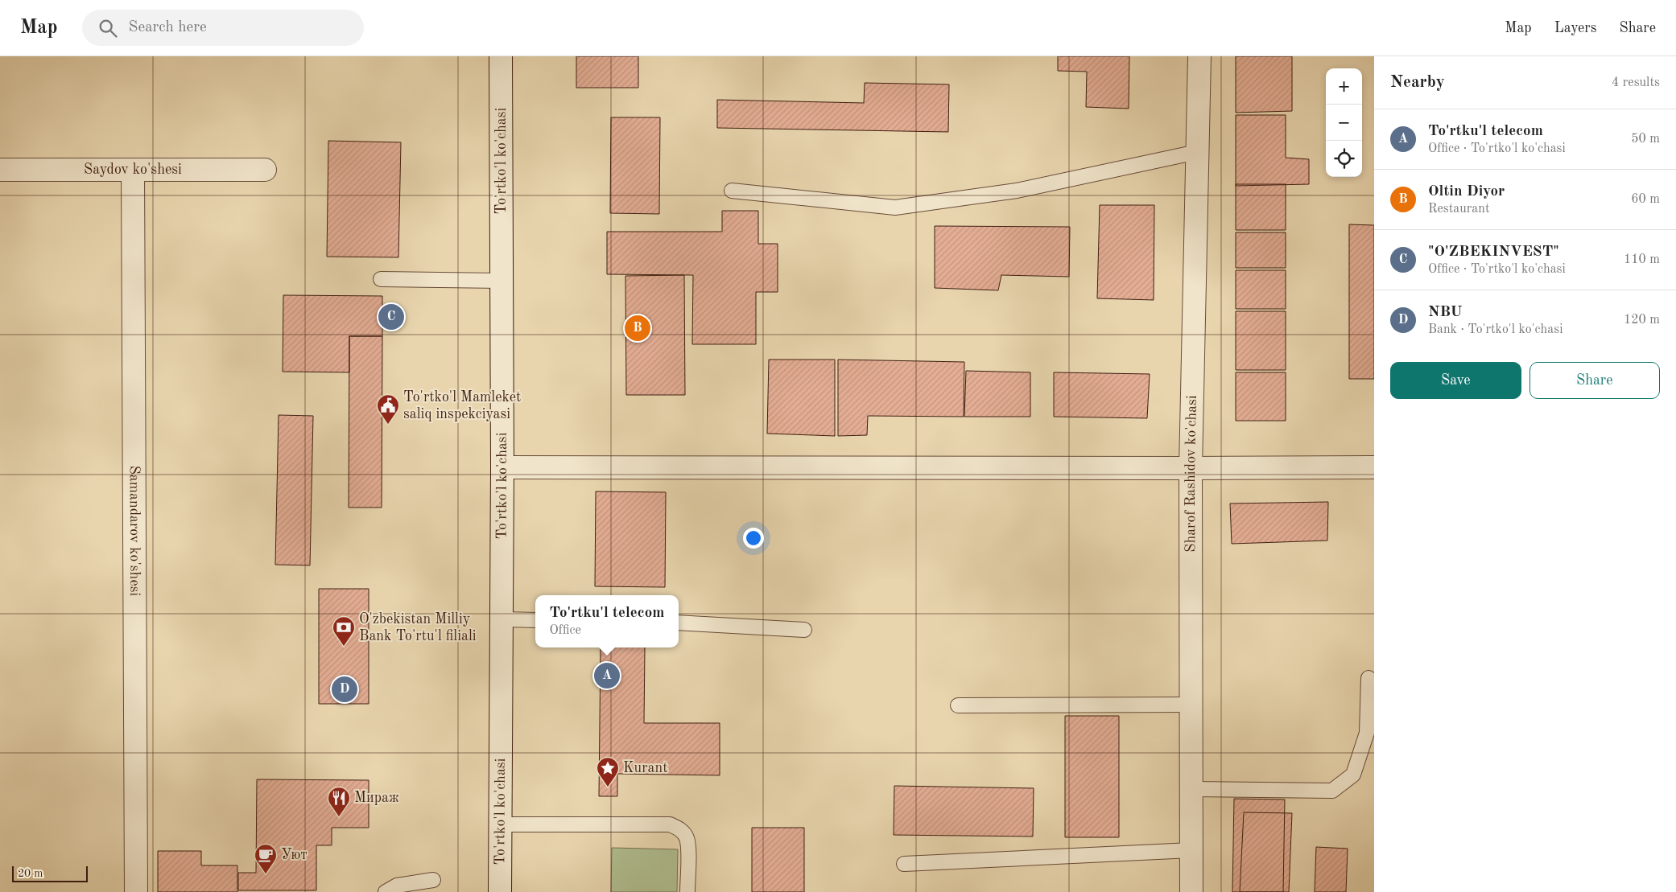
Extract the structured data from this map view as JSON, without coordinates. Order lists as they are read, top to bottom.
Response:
{
  "streets": {
    "street": [
      "To'rtko'l ko'chasi",
      "Saydov ko'shesi",
      "Sharof Rashidov ko'chasi",
      "Samandarov ko'shesi"
    ]
  },
  "crossings": [
    ["Saydov ko'shesi", "Samandarov ko'shesi"]
  ],
  "places": {
    "public building": ["To'rtko'l Mamleket saliq inspekciyasi"],
    "bank": ["O'zbekistan Milliy Bank To'rtu'l filiali"],
    "place": ["Kurant"],
    "restaurant": ["Мираж"],
    "cafe": ["Уют"]
  },
  "scale_bar": "20 m",
  "page": {
    "header": "Map",
    "search": "Search here",
    "nav": ["Map", "Layers", "Share"],
    "heading": ["Nearby", "4 results"],
    "map_buttons": ["+", "−"],
    "list": [
      {
        "mark": "A",
        "name": "To'rtku'l telecom",
        "note": "Office · To'rtko'l ko'chasi",
        "value": "50 m"
      },
      {
        "mark": "B",
        "name": "Oltin Diyor",
        "note": "Restaurant",
        "value": "60 m"
      },
      {
        "mark": "C",
        "name": "\"O'ZBEKINVEST\"",
        "note": "Office · To'rtko'l ko'chasi",
        "value": "110 m"
      },
      {
        "mark": "D",
        "name": "NBU",
        "note": "Bank · To'rtko'l ko'chasi",
        "value": "120 m"
      }
    ],
    "pins": [
      "C",
      "B",
      "A",
      "D"
    ],
    "buttons": ["Save", "Share"],
    "popup": ["To'rtku'l telecom", "Office"],
    "scale": "20 m"
  }
}
